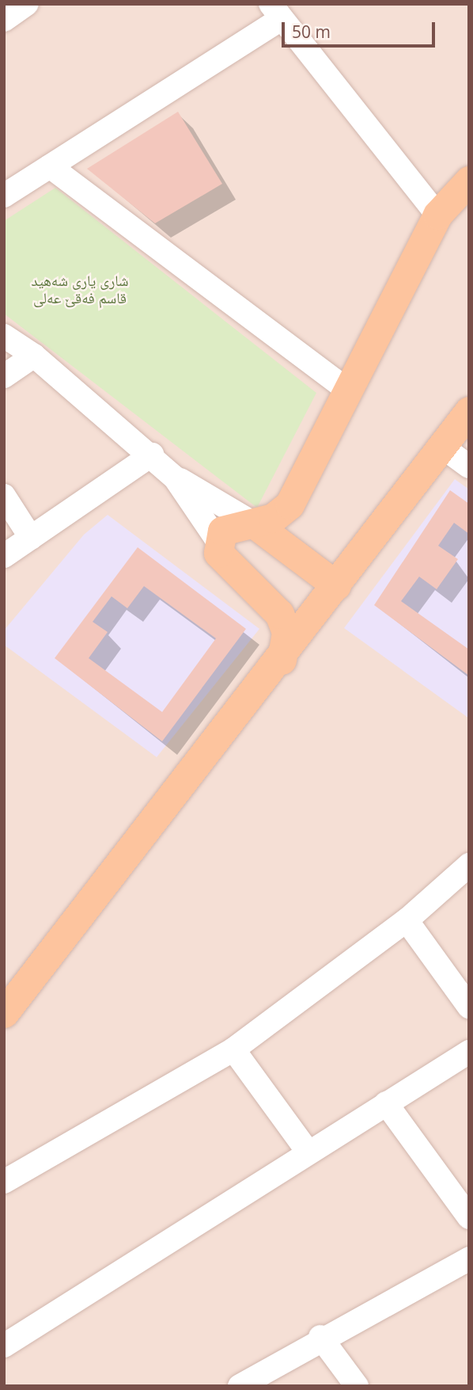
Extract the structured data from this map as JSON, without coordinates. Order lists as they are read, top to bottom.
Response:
{
  "parks": ["شاری یاری شەهید قاسم فەقێ عەلی"],
  "scale_bar": "50 m"
}
